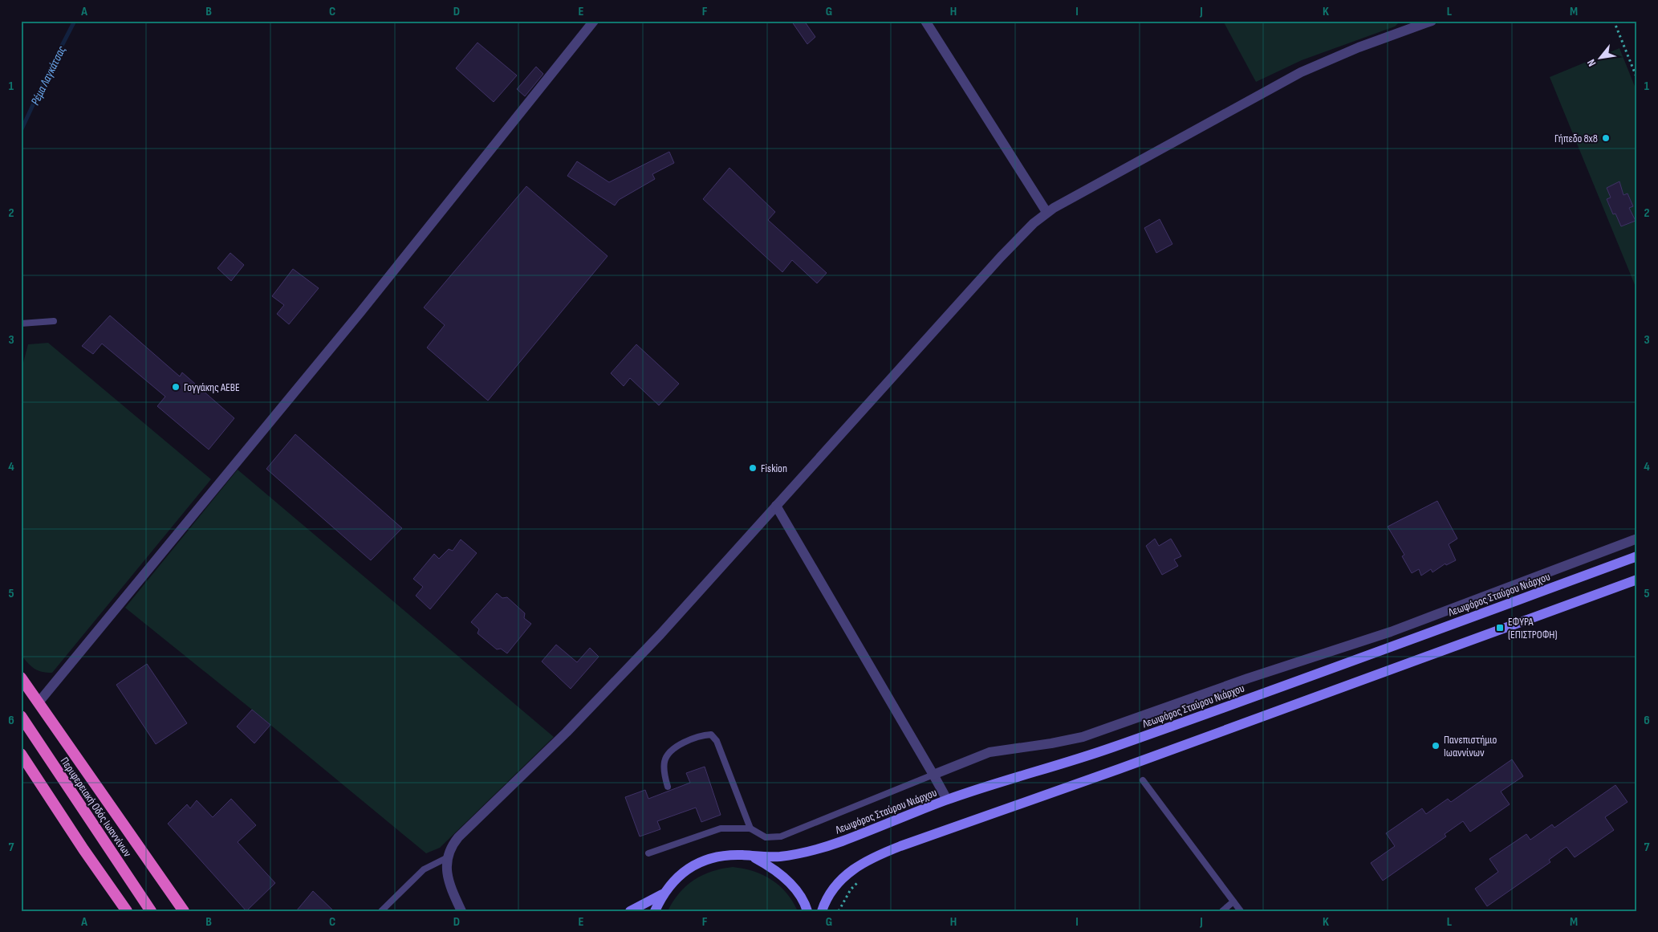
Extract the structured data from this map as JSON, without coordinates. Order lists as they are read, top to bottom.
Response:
{
  "streets": {
    "highway": ["Περιφερειακή Οδός Ιωαννίνων"],
    "main road": ["Λεωφόρος Σταύρου Νιάρχου"]
  },
  "water": ["Ρέμα Λαγκάτσας"],
  "places": {
    "other": [
      "Γήπεδο 8x8",
      "Γογγάκης ΑΕΒΕ",
      "Fiskion",
      "Πανεπιστήμιο Ιωαννίνων"
    ],
    "transit": ["ΕΦΥΡΑ (ΕΠΙΣΤΡΟΦΗ)"]
  },
  "north": "bottom left",
  "grid": {
    "columns": [
      "A",
      "B",
      "C",
      "D",
      "E",
      "F",
      "G",
      "H",
      "I",
      "J",
      "K",
      "L",
      "M"
    ],
    "rows": [
      "1",
      "2",
      "3",
      "4",
      "5",
      "6",
      "7"
    ]
  }
}
